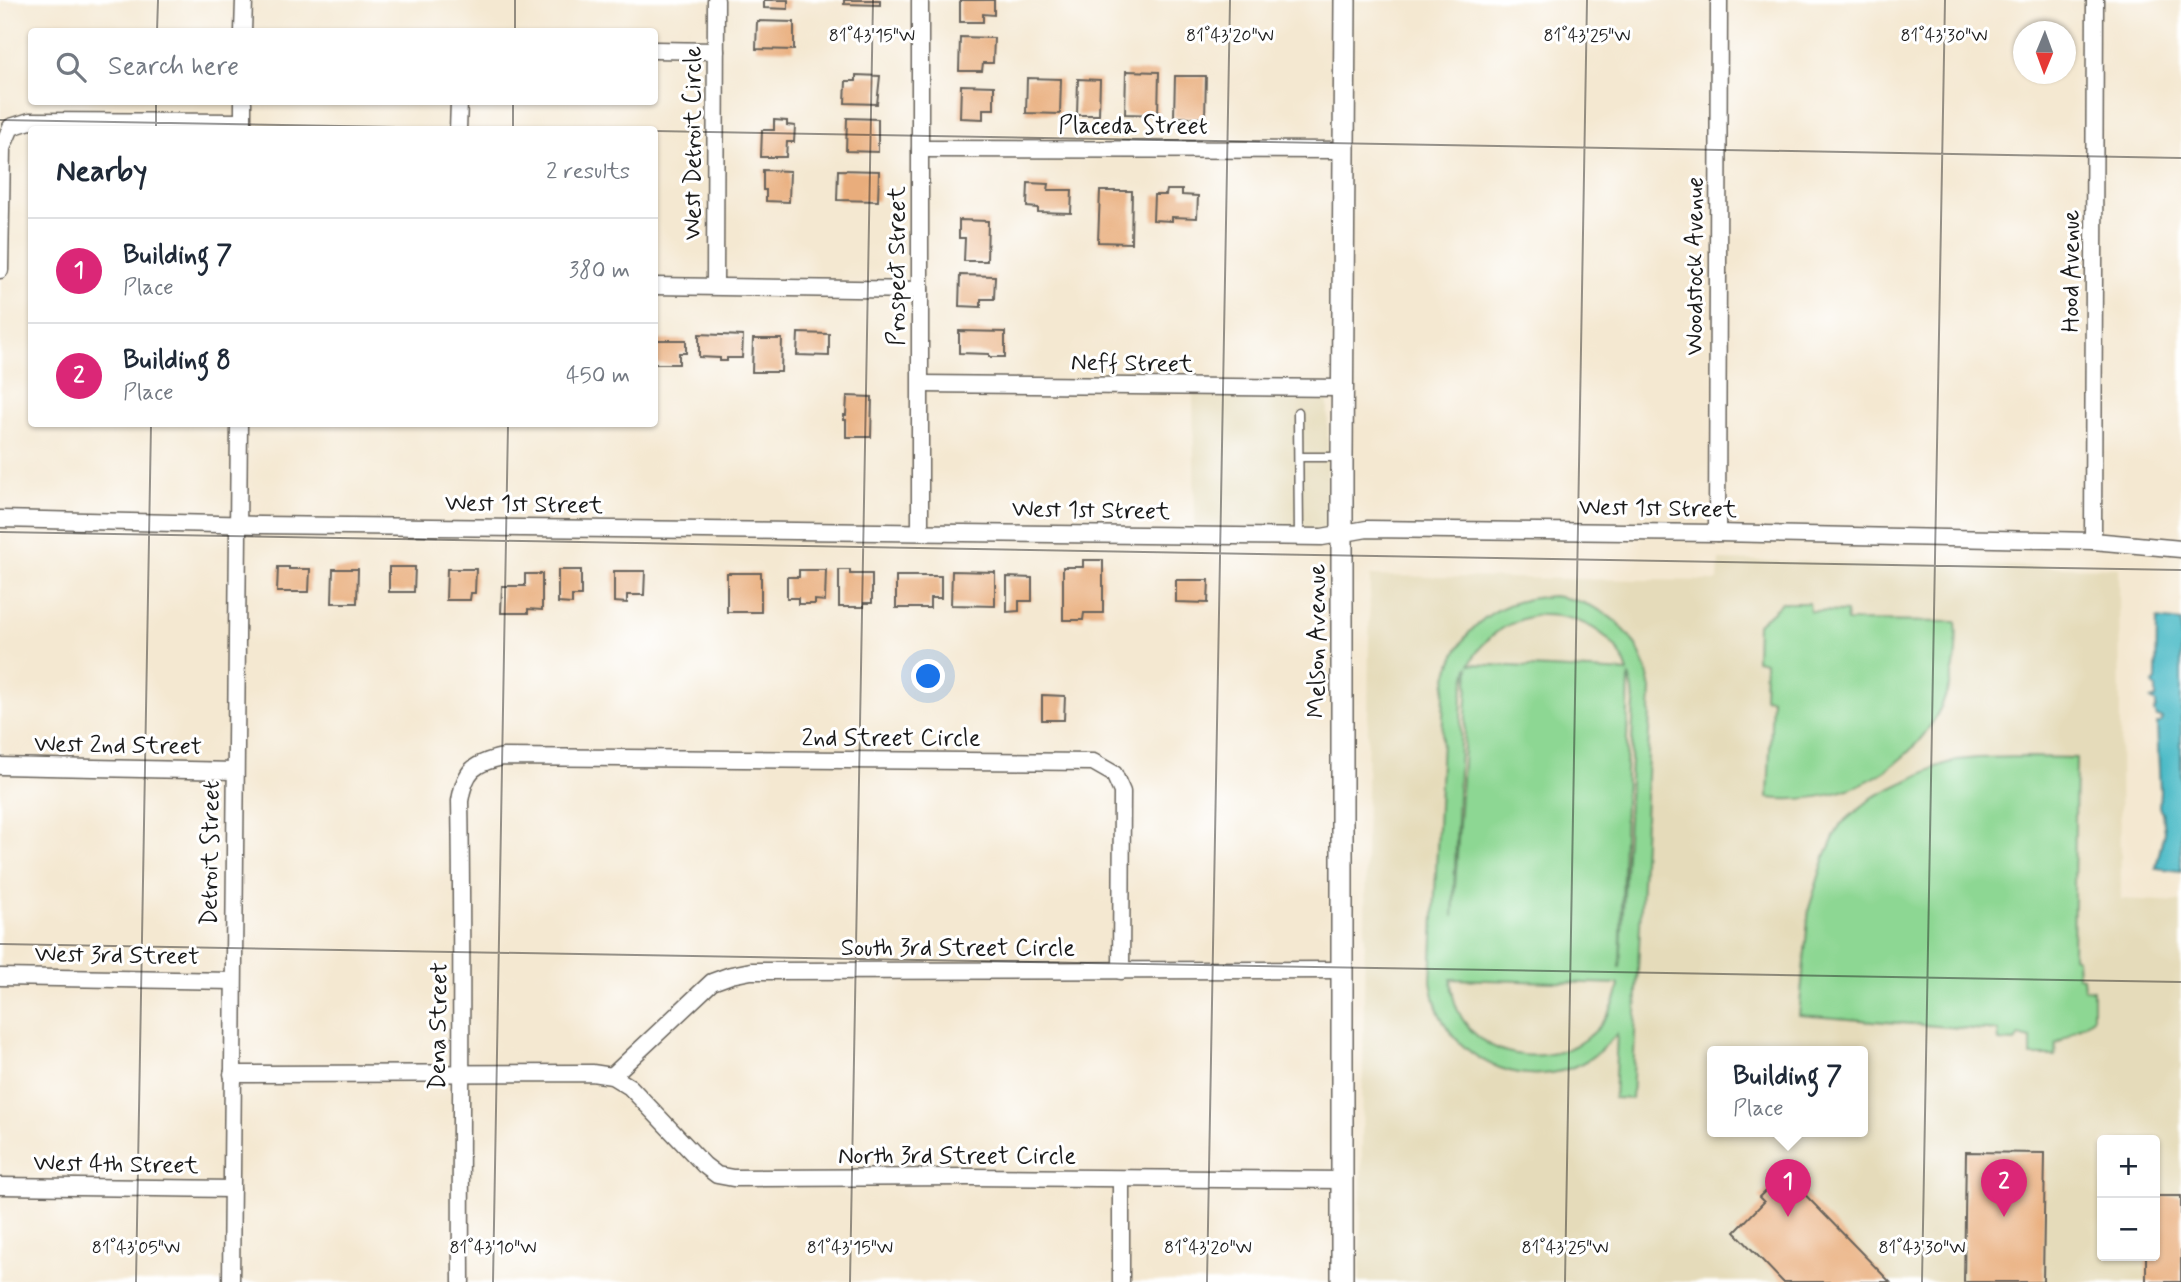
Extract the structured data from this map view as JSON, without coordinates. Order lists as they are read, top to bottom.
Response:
{
  "streets": {
    "street": [
      "Placeda Street",
      "West Detroit Circle",
      "Prospect Street",
      "Woodstock Avenue",
      "Hood Avenue",
      "Neff Street",
      "West 1st Street",
      "Melson Avenue",
      "2nd Street Circle",
      "West 2nd Street",
      "Detroit Street",
      "South 3rd Street Circle",
      "West 3rd Street",
      "Dena Street",
      "North 3rd Street Circle",
      "West 4th Street"
    ]
  },
  "crossings": [
    ["Placeda Street", "Prospect Street"],
    ["Placeda Street", "Melson Avenue"],
    ["Prospect Street", "Neff Street"],
    ["Prospect Street", "West 1st Street"],
    ["Woodstock Avenue", "West 1st Street"],
    ["Hood Avenue", "West 1st Street"],
    ["Neff Street", "Melson Avenue"],
    ["West 1st Street", "Melson Avenue"],
    ["West 1st Street", "Detroit Street"],
    ["Melson Avenue", "South 3rd Street Circle"],
    ["Melson Avenue", "North 3rd Street Circle"],
    ["2nd Street Circle", "South 3rd Street Circle"],
    ["2nd Street Circle", "Dena Street"],
    ["West 2nd Street", "Detroit Street"],
    ["Detroit Street", "West 3rd Street"],
    ["Detroit Street", "West 4th Street"],
    ["South 3rd Street Circle", "North 3rd Street Circle"]
  ],
  "north": "bottom",
  "page": {
    "search": "Search here",
    "heading": ["Nearby", "2 results"],
    "list": [
      {
        "mark": "1",
        "name": "Building 7",
        "note": "Place",
        "value": "380 m"
      },
      {
        "mark": "2",
        "name": "Building 8",
        "note": "Place",
        "value": "450 m"
      }
    ],
    "popup": ["Building 7", "Place"],
    "map_buttons": ["+", "−"],
    "pins": ["1", "2"]
  },
  "coordinates": [
    "81°43'15\"W",
    "81°43'20\"W",
    "81°43'25\"W",
    "81°43'30\"W",
    "81°43'05\"W",
    "81°43'10\"W"
  ]
}
